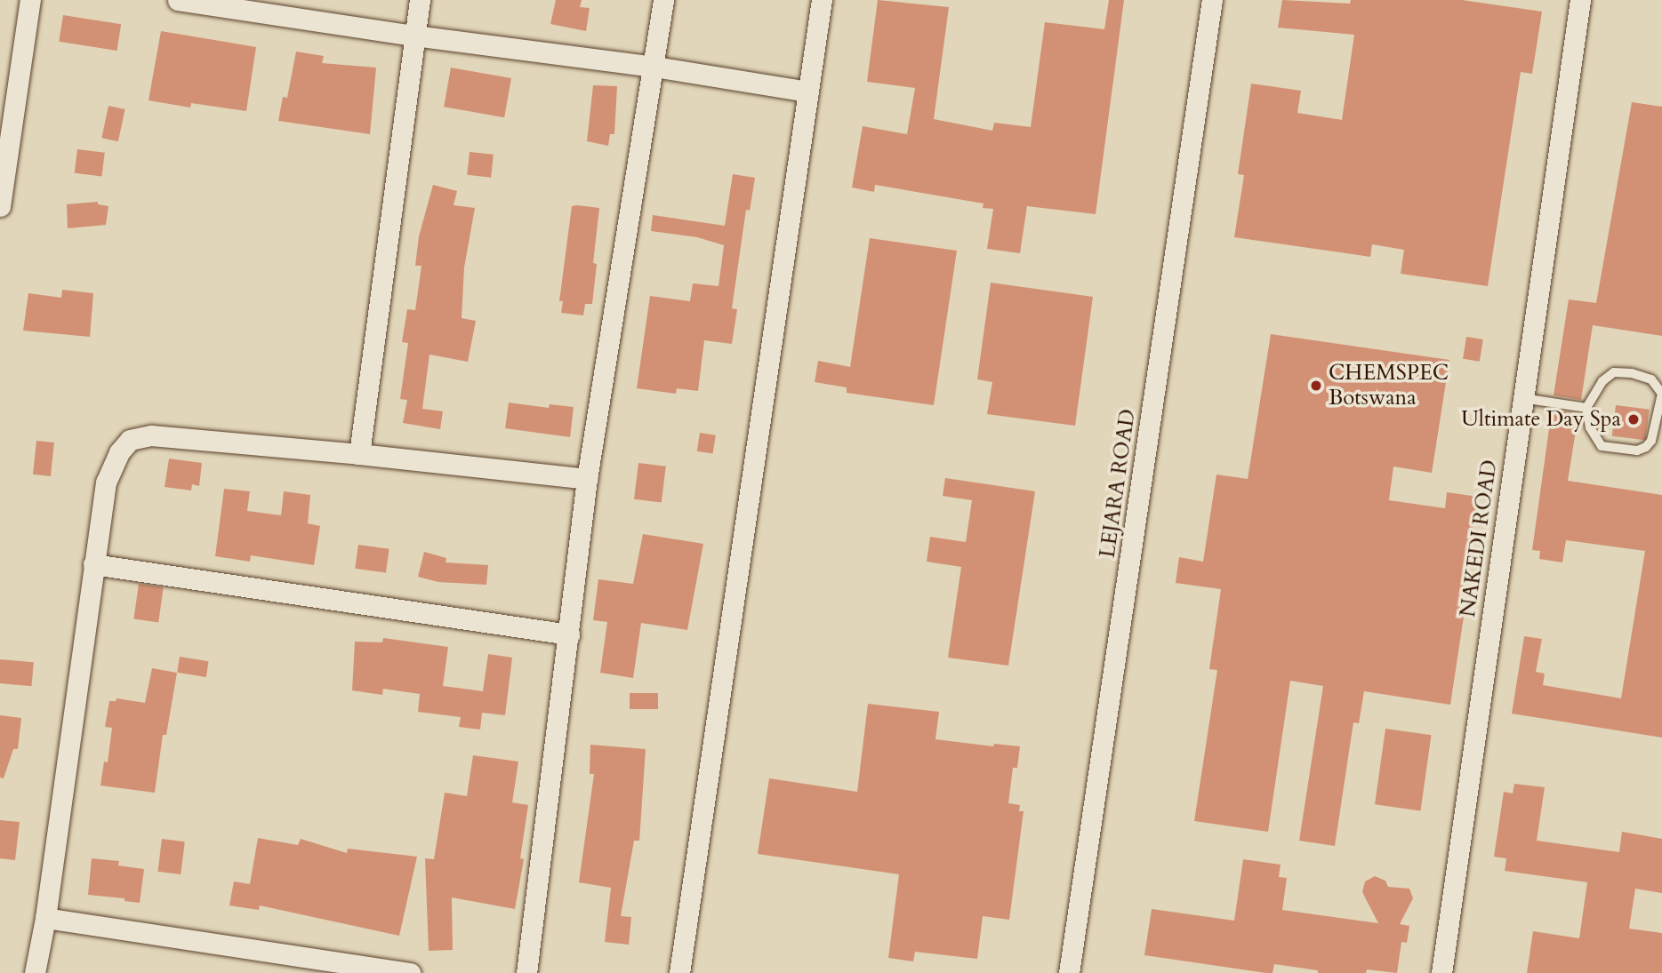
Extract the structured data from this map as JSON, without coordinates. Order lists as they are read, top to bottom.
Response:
{
  "streets": {
    "street": ["LEJARA ROAD", "NAKEDI ROAD"]
  },
  "places": ["CHEMSPEC Botswana", "Ultimate Day Spa"]
}
